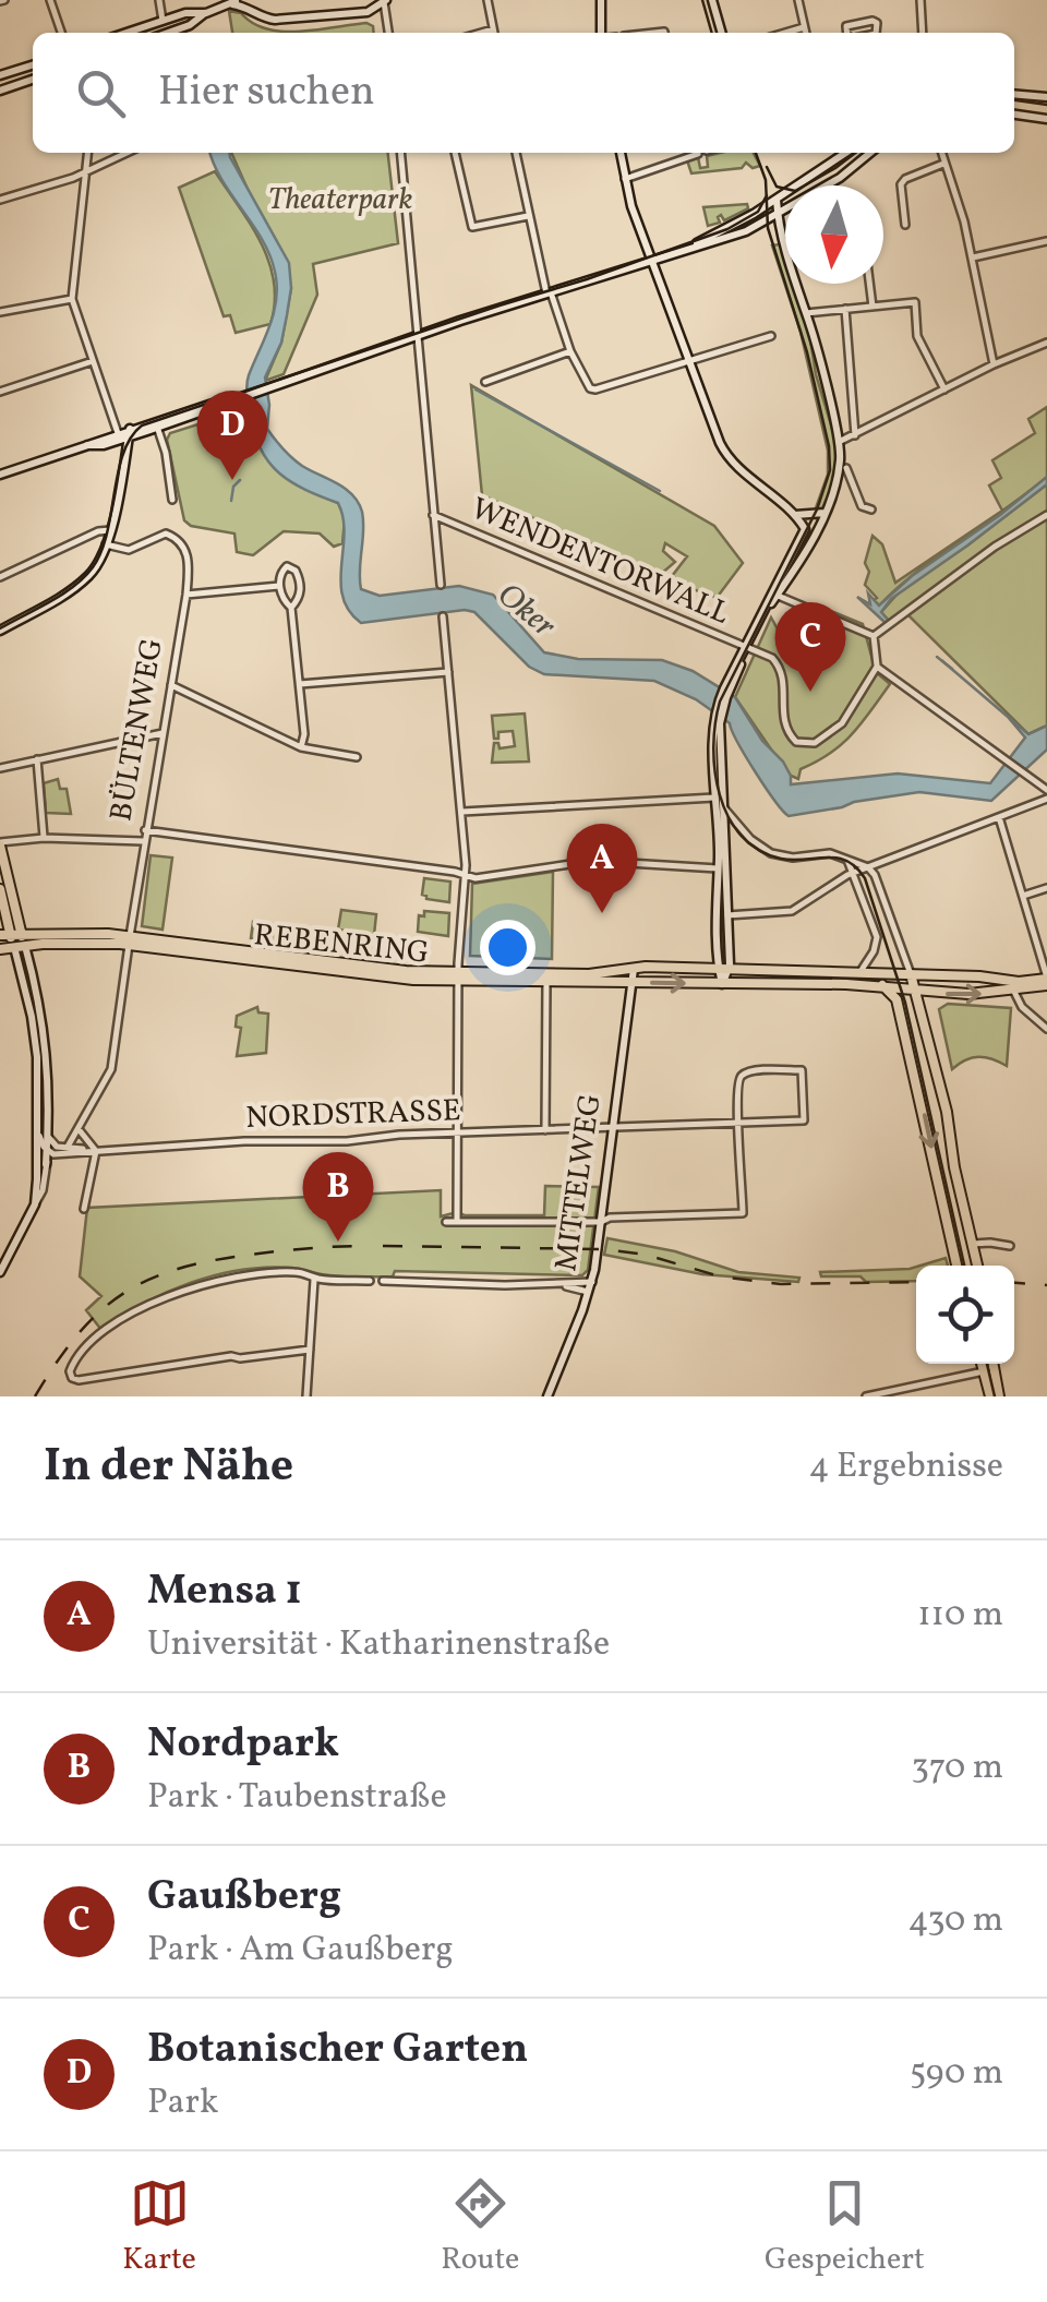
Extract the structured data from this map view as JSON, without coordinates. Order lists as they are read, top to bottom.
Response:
{
  "streets": {
    "main road": ["REBENRING", "MITTELWEG"],
    "street": ["WENDENTORWALL", "BÜLTENWEG", "NORDSTRASSE"]
  },
  "crossings": [
    ["BÜLTENWEG", "REBENRING"],
    ["BÜLTENWEG", "NORDSTRASSE"],
    ["REBENRING", "MITTELWEG"],
    ["NORDSTRASSE", "MITTELWEG"]
  ],
  "water": ["Oker"],
  "parks": ["Theaterpark"],
  "north": "bottom",
  "page": {
    "search": "Hier suchen",
    "pins": [
      "D",
      "C",
      "A",
      "B"
    ],
    "heading": ["In der Nähe", "4 Ergebnisse"],
    "list": [
      {
        "mark": "A",
        "name": "Mensa 1",
        "note": "Universität · Katharinenstraße",
        "value": "110 m"
      },
      {
        "mark": "B",
        "name": "Nordpark",
        "note": "Park · Taubenstraße",
        "value": "370 m"
      },
      {
        "mark": "C",
        "name": "Gaußberg",
        "note": "Park · Am Gaußberg",
        "value": "430 m"
      },
      {
        "mark": "D",
        "name": "Botanischer Garten",
        "note": "Park",
        "value": "590 m"
      }
    ],
    "nav": ["Karte", "Route", "Gespeichert"]
  }
}
